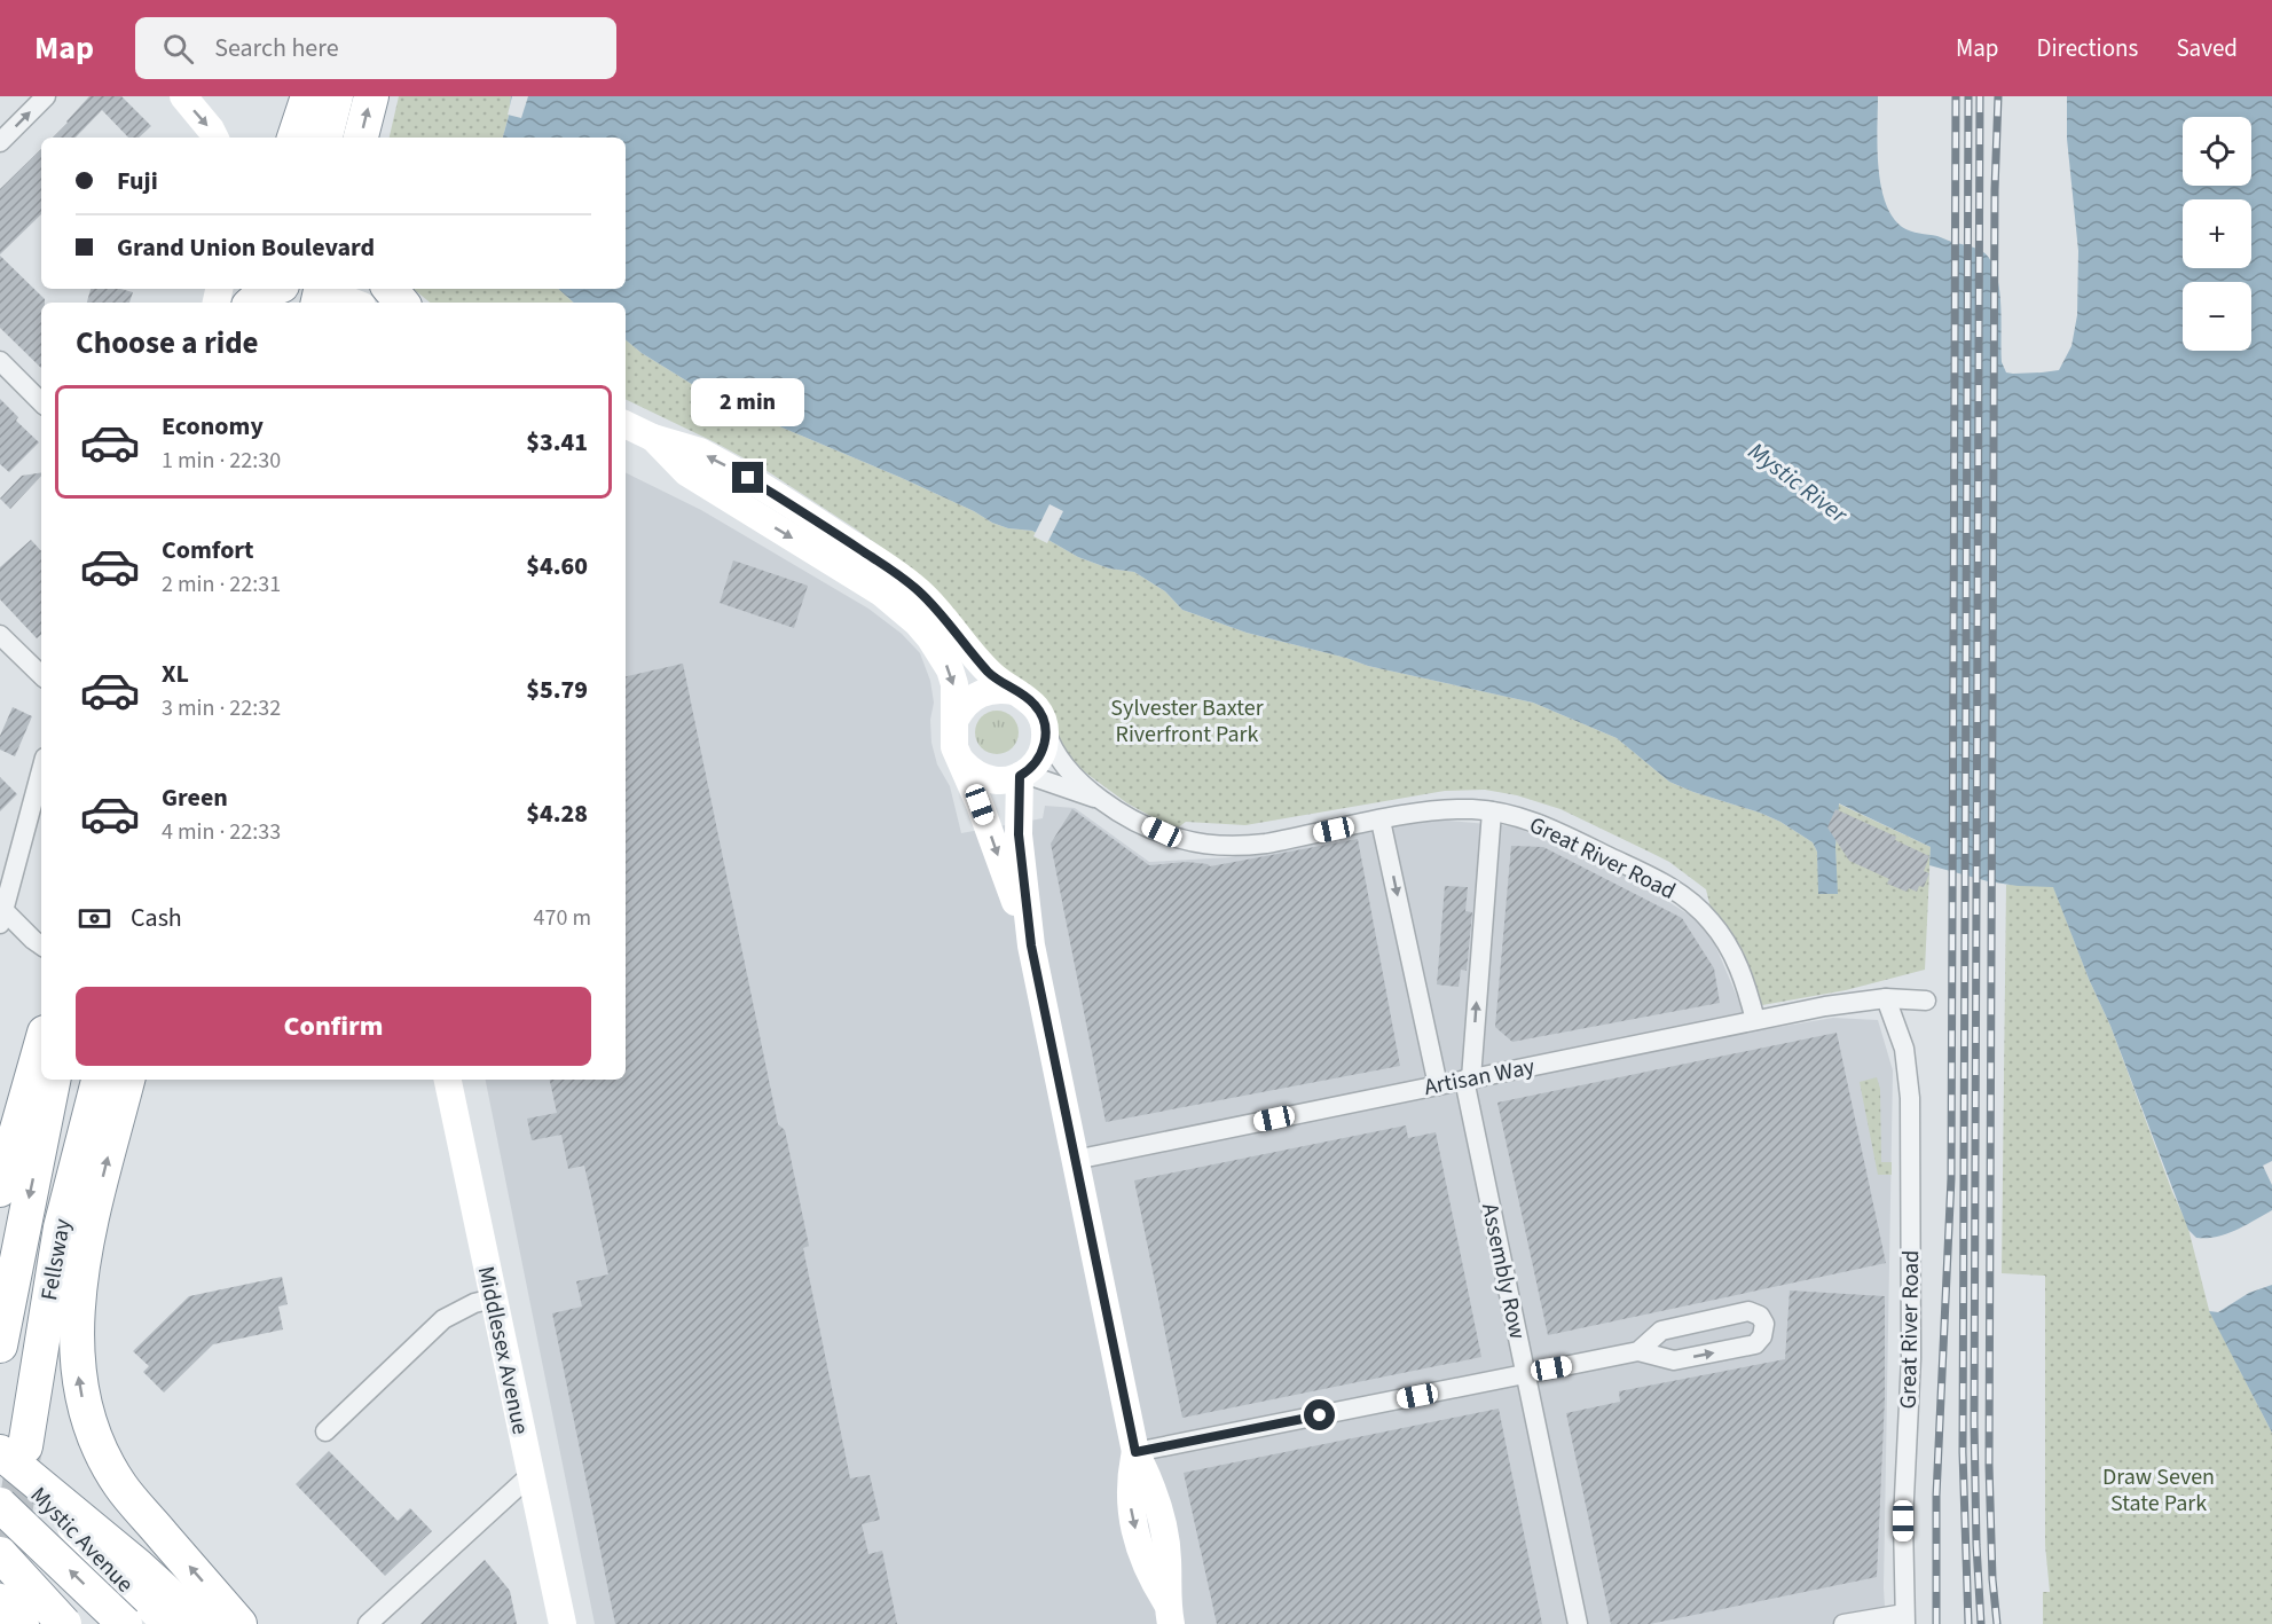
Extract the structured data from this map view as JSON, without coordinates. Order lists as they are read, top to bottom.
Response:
{
  "streets": {
    "highway": ["Fellsway"],
    "street": [
      "Great River Road",
      "Artisan Way",
      "Assembly Row",
      "Middlesex Avenue",
      "Mystic Avenue"
    ]
  },
  "crossings": [
    ["Great River Road", "Artisan Way"],
    ["Great River Road", "Assembly Row"],
    ["Artisan Way", "Assembly Row"],
    ["Fellsway", "Mystic Avenue"]
  ],
  "water": ["Mystic River"],
  "parks": ["Sylvester Baxter Riverfront Park", "Draw Seven State Park"],
  "page": {
    "header": "Map",
    "search": "Search here",
    "nav": ["Map", "Directions", "Saved"],
    "map_buttons": ["+", "−"],
    "banner": ["Fuji", "Grand Union Boulevard"],
    "heading": "Choose a ride",
    "bubble": "2 min",
    "list": [
      {
        "name": "Economy",
        "note": "1 min · 22:30",
        "value": "$3.41"
      },
      {
        "name": "Comfort",
        "note": "2 min · 22:31",
        "value": "$4.60"
      },
      {
        "name": "XL",
        "note": "3 min · 22:32",
        "value": "$5.79"
      },
      {
        "name": "Green",
        "note": "4 min · 22:33",
        "value": "$4.28"
      }
    ],
    "pay": ["Cash", "470 m"],
    "buttons": "Confirm"
  }
}
